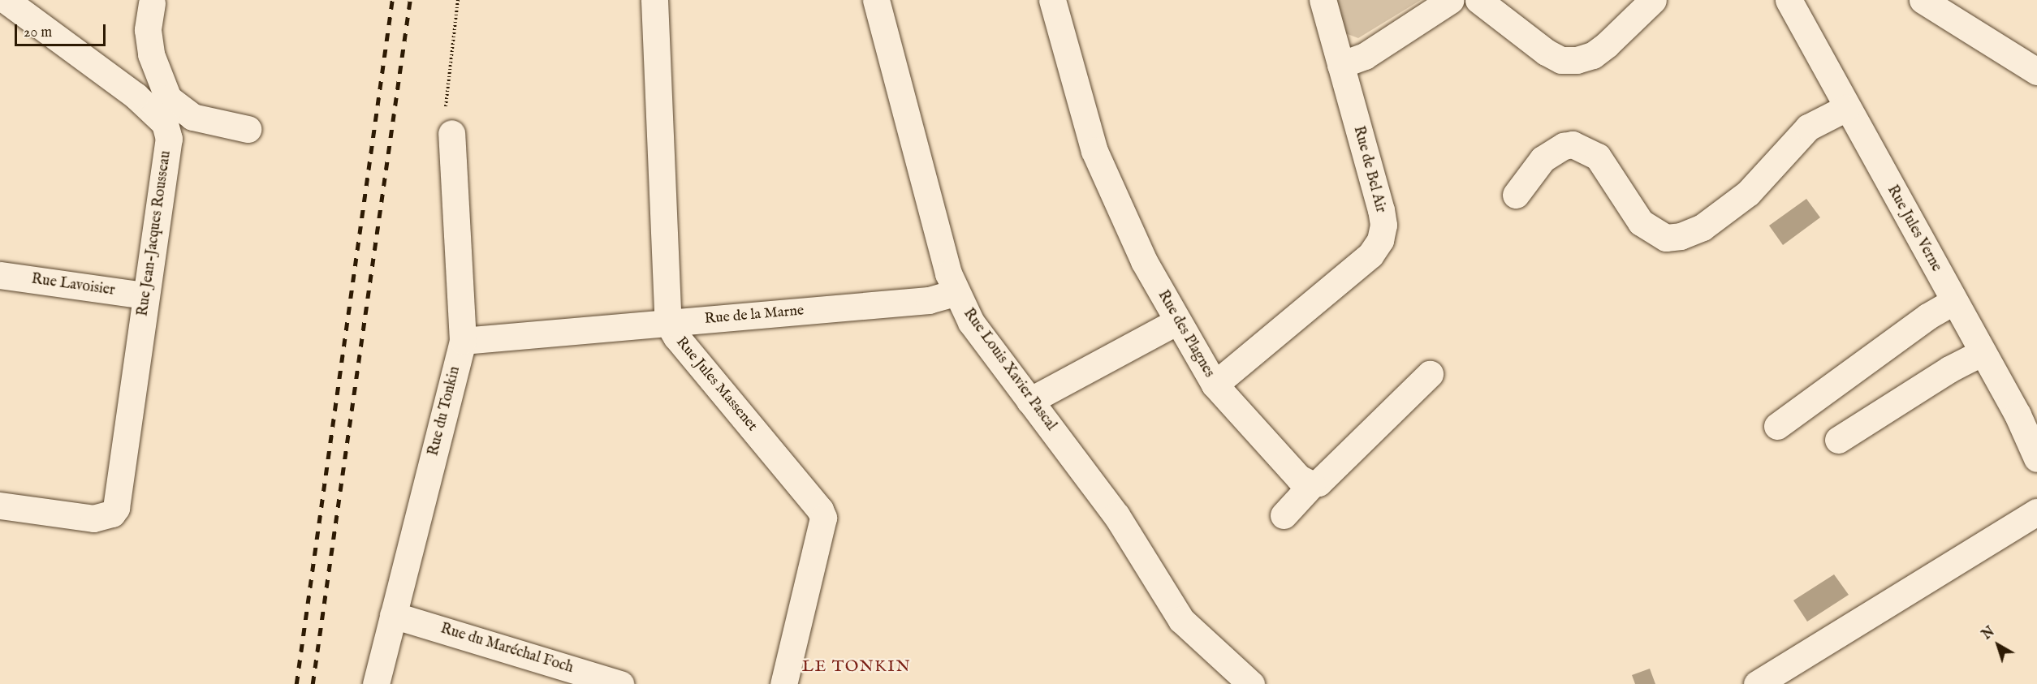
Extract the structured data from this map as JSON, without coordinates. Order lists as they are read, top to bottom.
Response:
{
  "streets": {
    "street": [
      "Rue de Bel Air",
      "Rue Jules Verne",
      "Rue Jean-Jacques Rousseau",
      "Rue Lavoisier",
      "Rue de la Marne",
      "Rue des Plagnes",
      "Rue Louis Xavier Pascal",
      "Rue Jules Massenet",
      "Rue du Tonkin",
      "Rue du Maréchal Foch"
    ]
  },
  "crossings": [
    ["Rue de Bel Air", "Rue des Plagnes"],
    ["Rue Jean-Jacques Rousseau", "Rue Lavoisier"],
    ["Rue de la Marne", "Rue Louis Xavier Pascal"],
    ["Rue de la Marne", "Rue Jules Massenet"],
    ["Rue de la Marne", "Rue du Tonkin"],
    ["Rue du Tonkin", "Rue du Maréchal Foch"]
  ],
  "districts": ["LE TONKIN"],
  "scale_bar": "20 m",
  "north": "top left"
}
